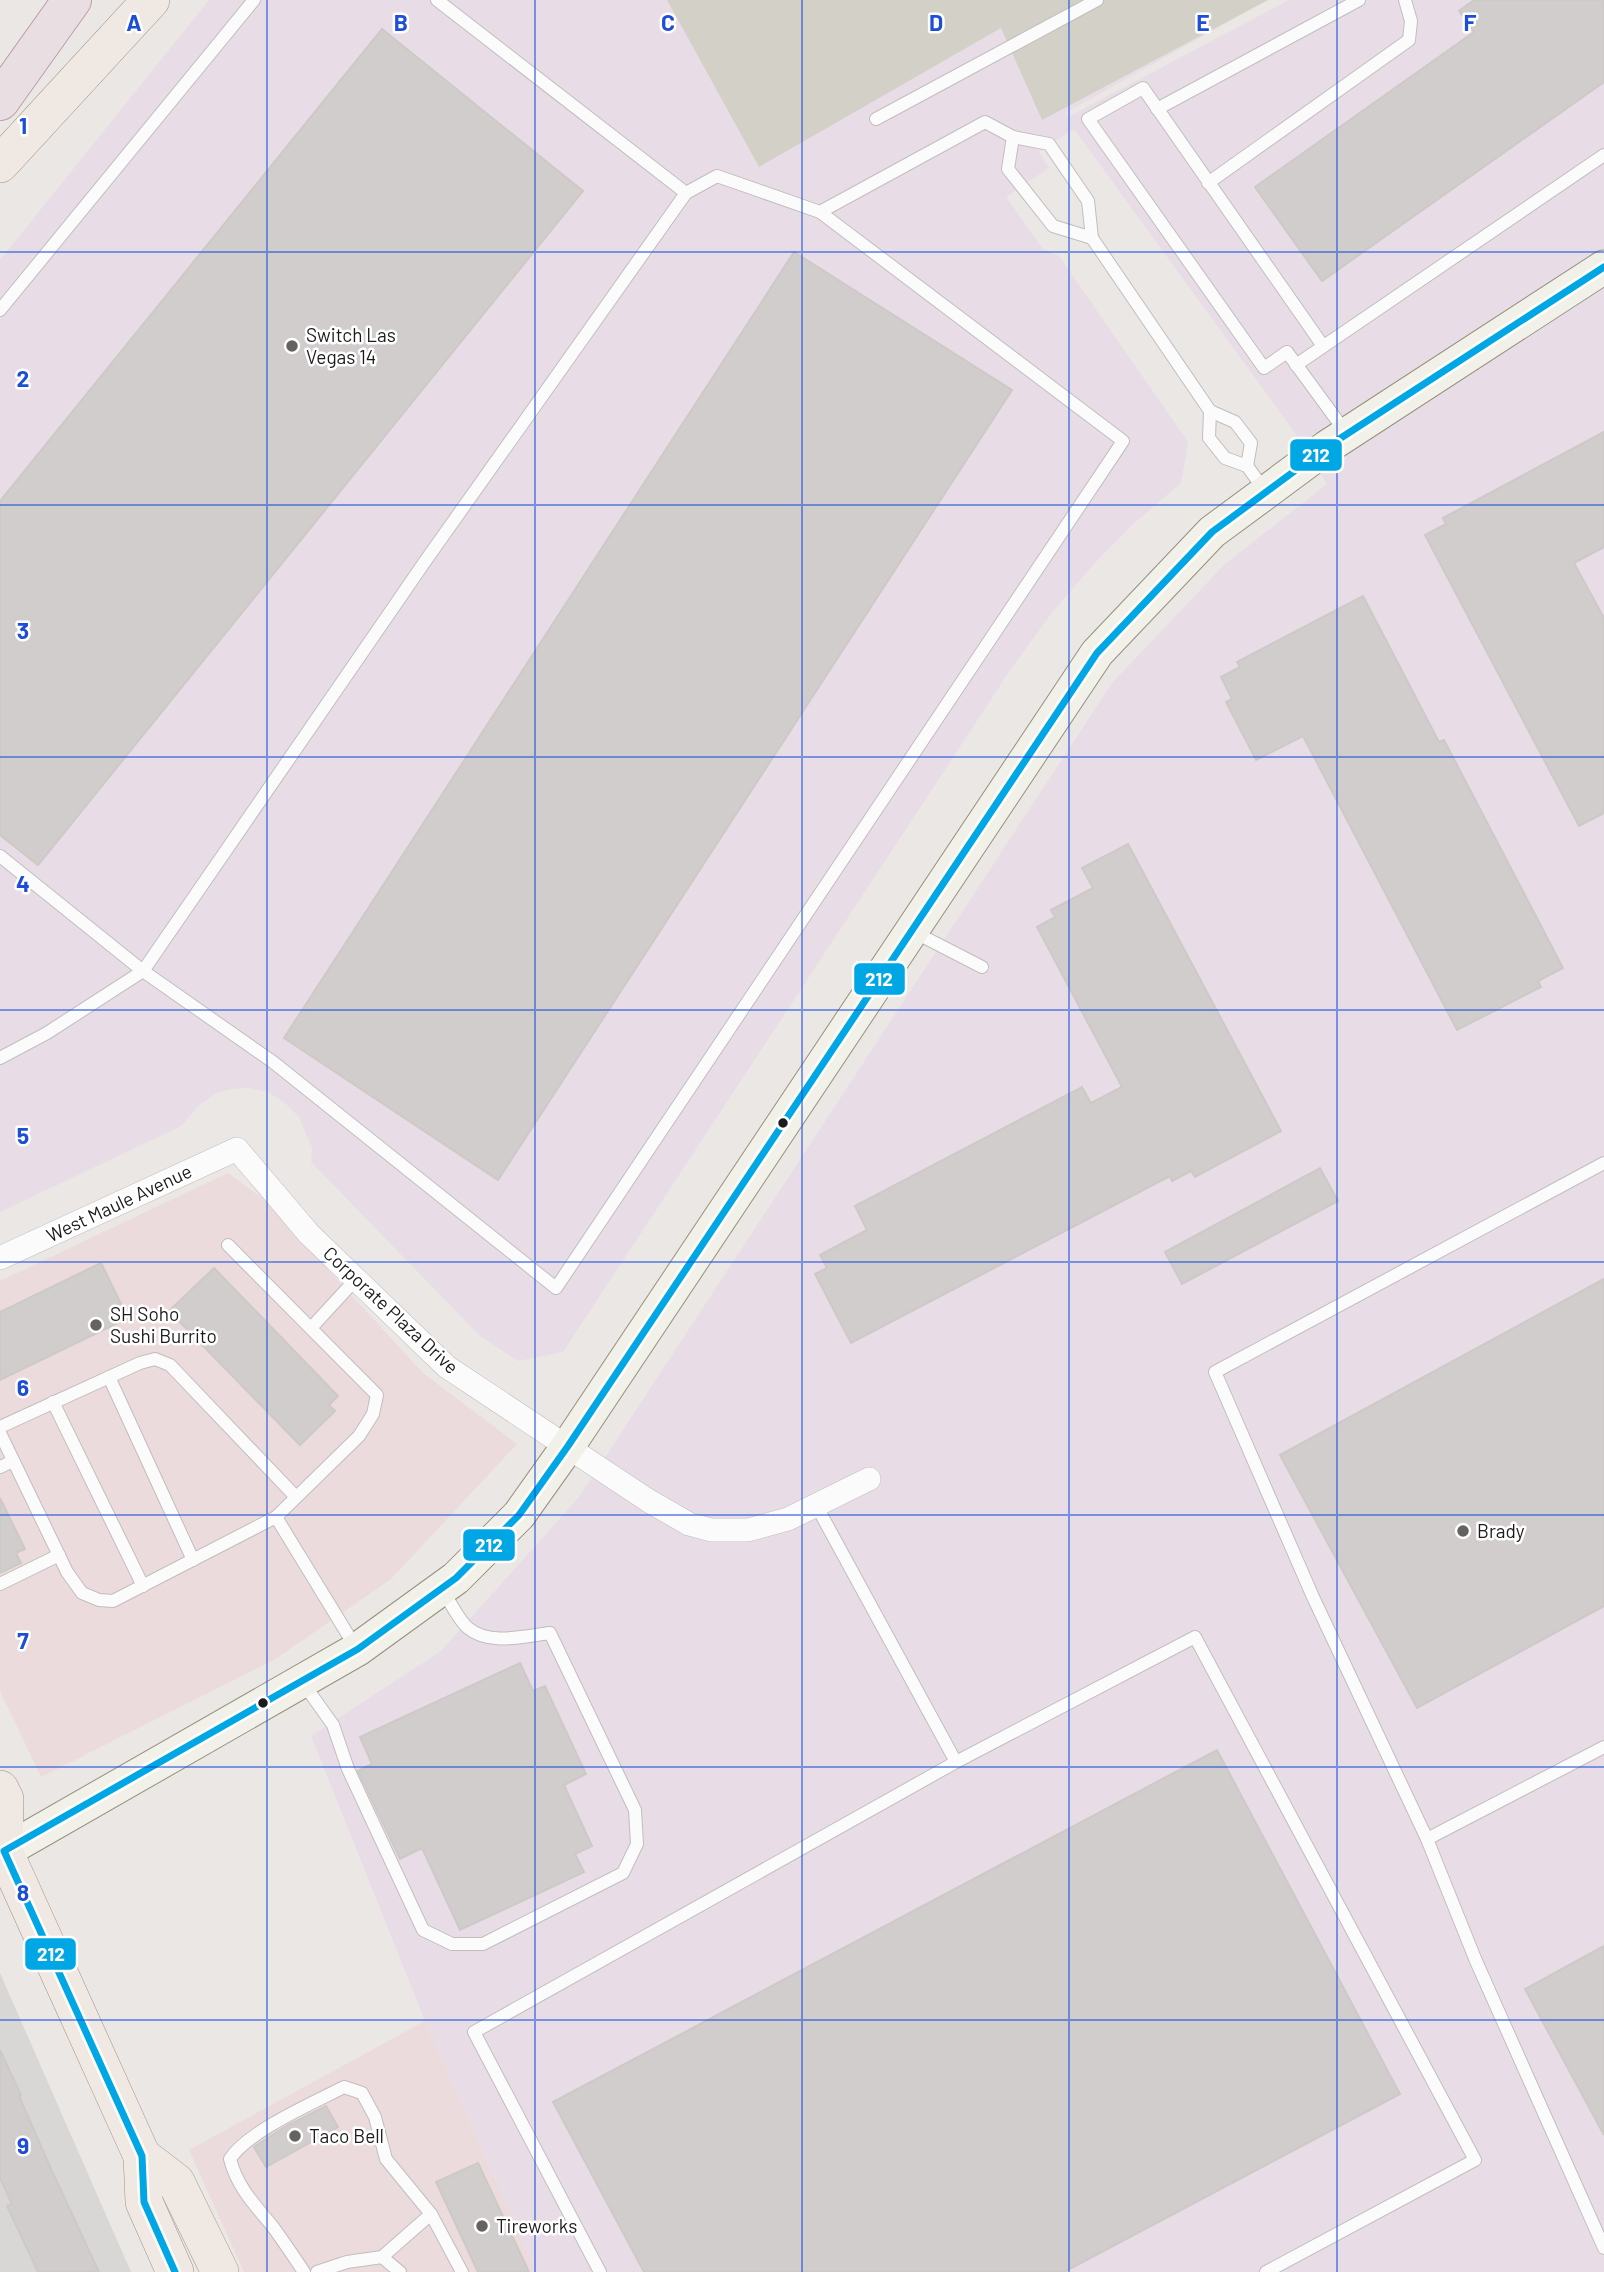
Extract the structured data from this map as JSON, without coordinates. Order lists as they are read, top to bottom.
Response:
{
  "streets": {
    "street": ["West Maule Avenue", "Corporate Plaza Drive"]
  },
  "crossings": [
    ["West Maule Avenue", "Corporate Plaza Drive"]
  ],
  "places": [
    "Switch Las Vegas 14",
    "SH Soho Sushi Burrito",
    "Brady",
    "Taco Bell",
    "Tireworks"
  ],
  "lines": ["transit line 212"],
  "grid": {
    "columns": [
      "A",
      "B",
      "C",
      "D",
      "E",
      "F"
    ],
    "rows": [
      "1",
      "2",
      "3",
      "4",
      "5",
      "6",
      "7",
      "8",
      "9"
    ]
  }
}
